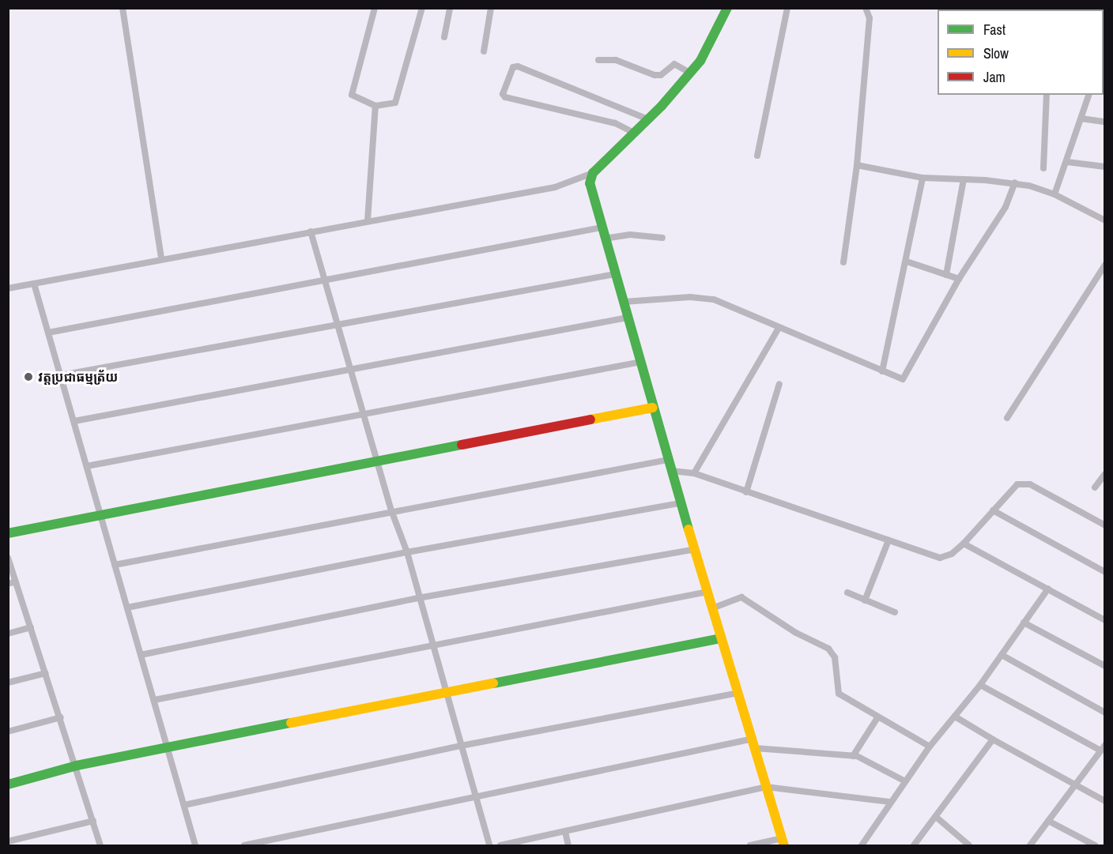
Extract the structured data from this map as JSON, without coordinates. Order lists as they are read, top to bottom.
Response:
{
  "places": ["វត្តប្រជាធម្មត្រ័យ"],
  "legend": ["Fast", "Slow", "Jam"]
}
